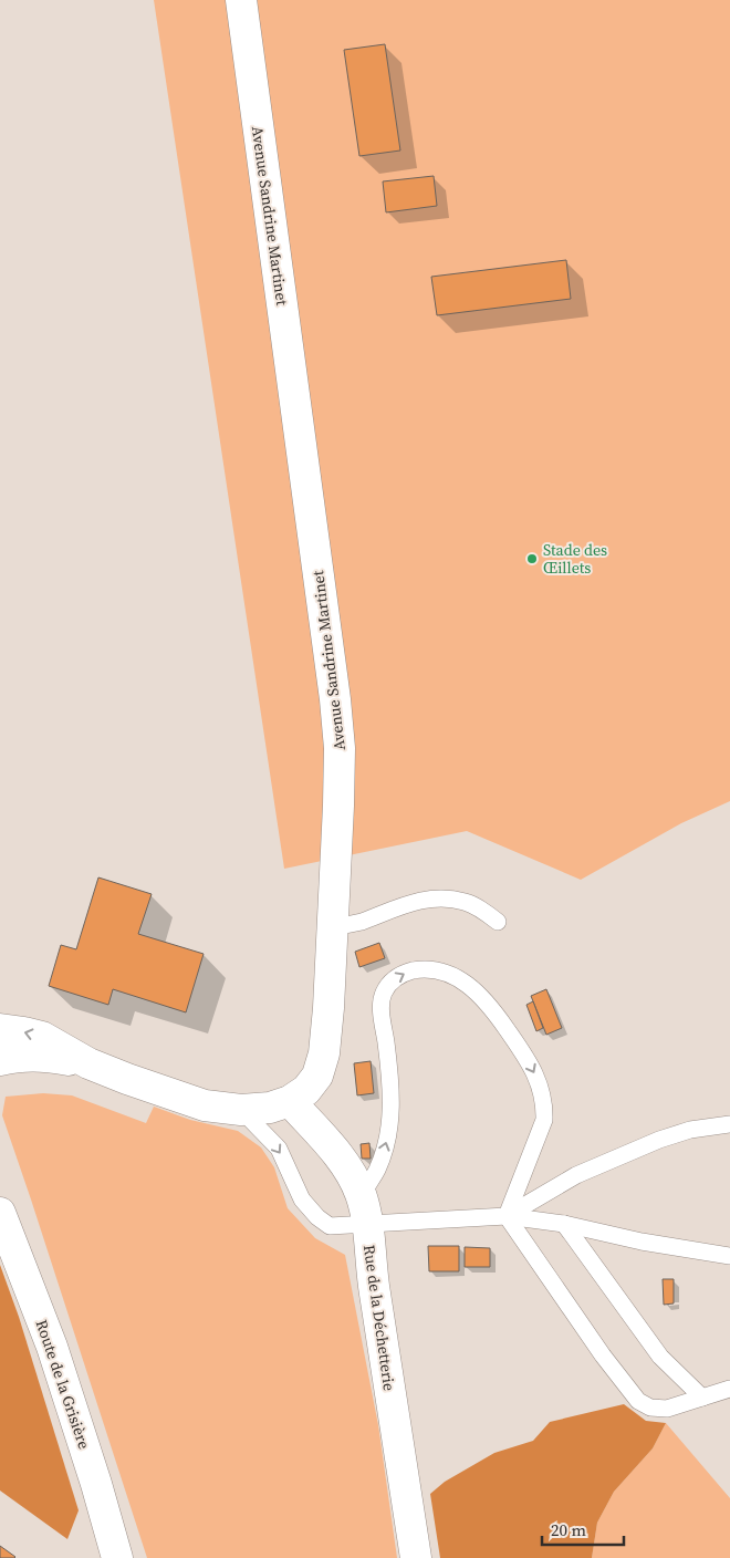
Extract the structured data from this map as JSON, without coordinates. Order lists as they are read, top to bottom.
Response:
{
  "streets": {
    "street": ["Avenue Sandrine Martinet", "Rue de la Déchetterie", "Route de la Grisière"]
  },
  "crossings": [
    ["Avenue Sandrine Martinet", "Rue de la Déchetterie"]
  ],
  "places": ["Stade des Œillets"],
  "scale_bar": "20 m"
}
